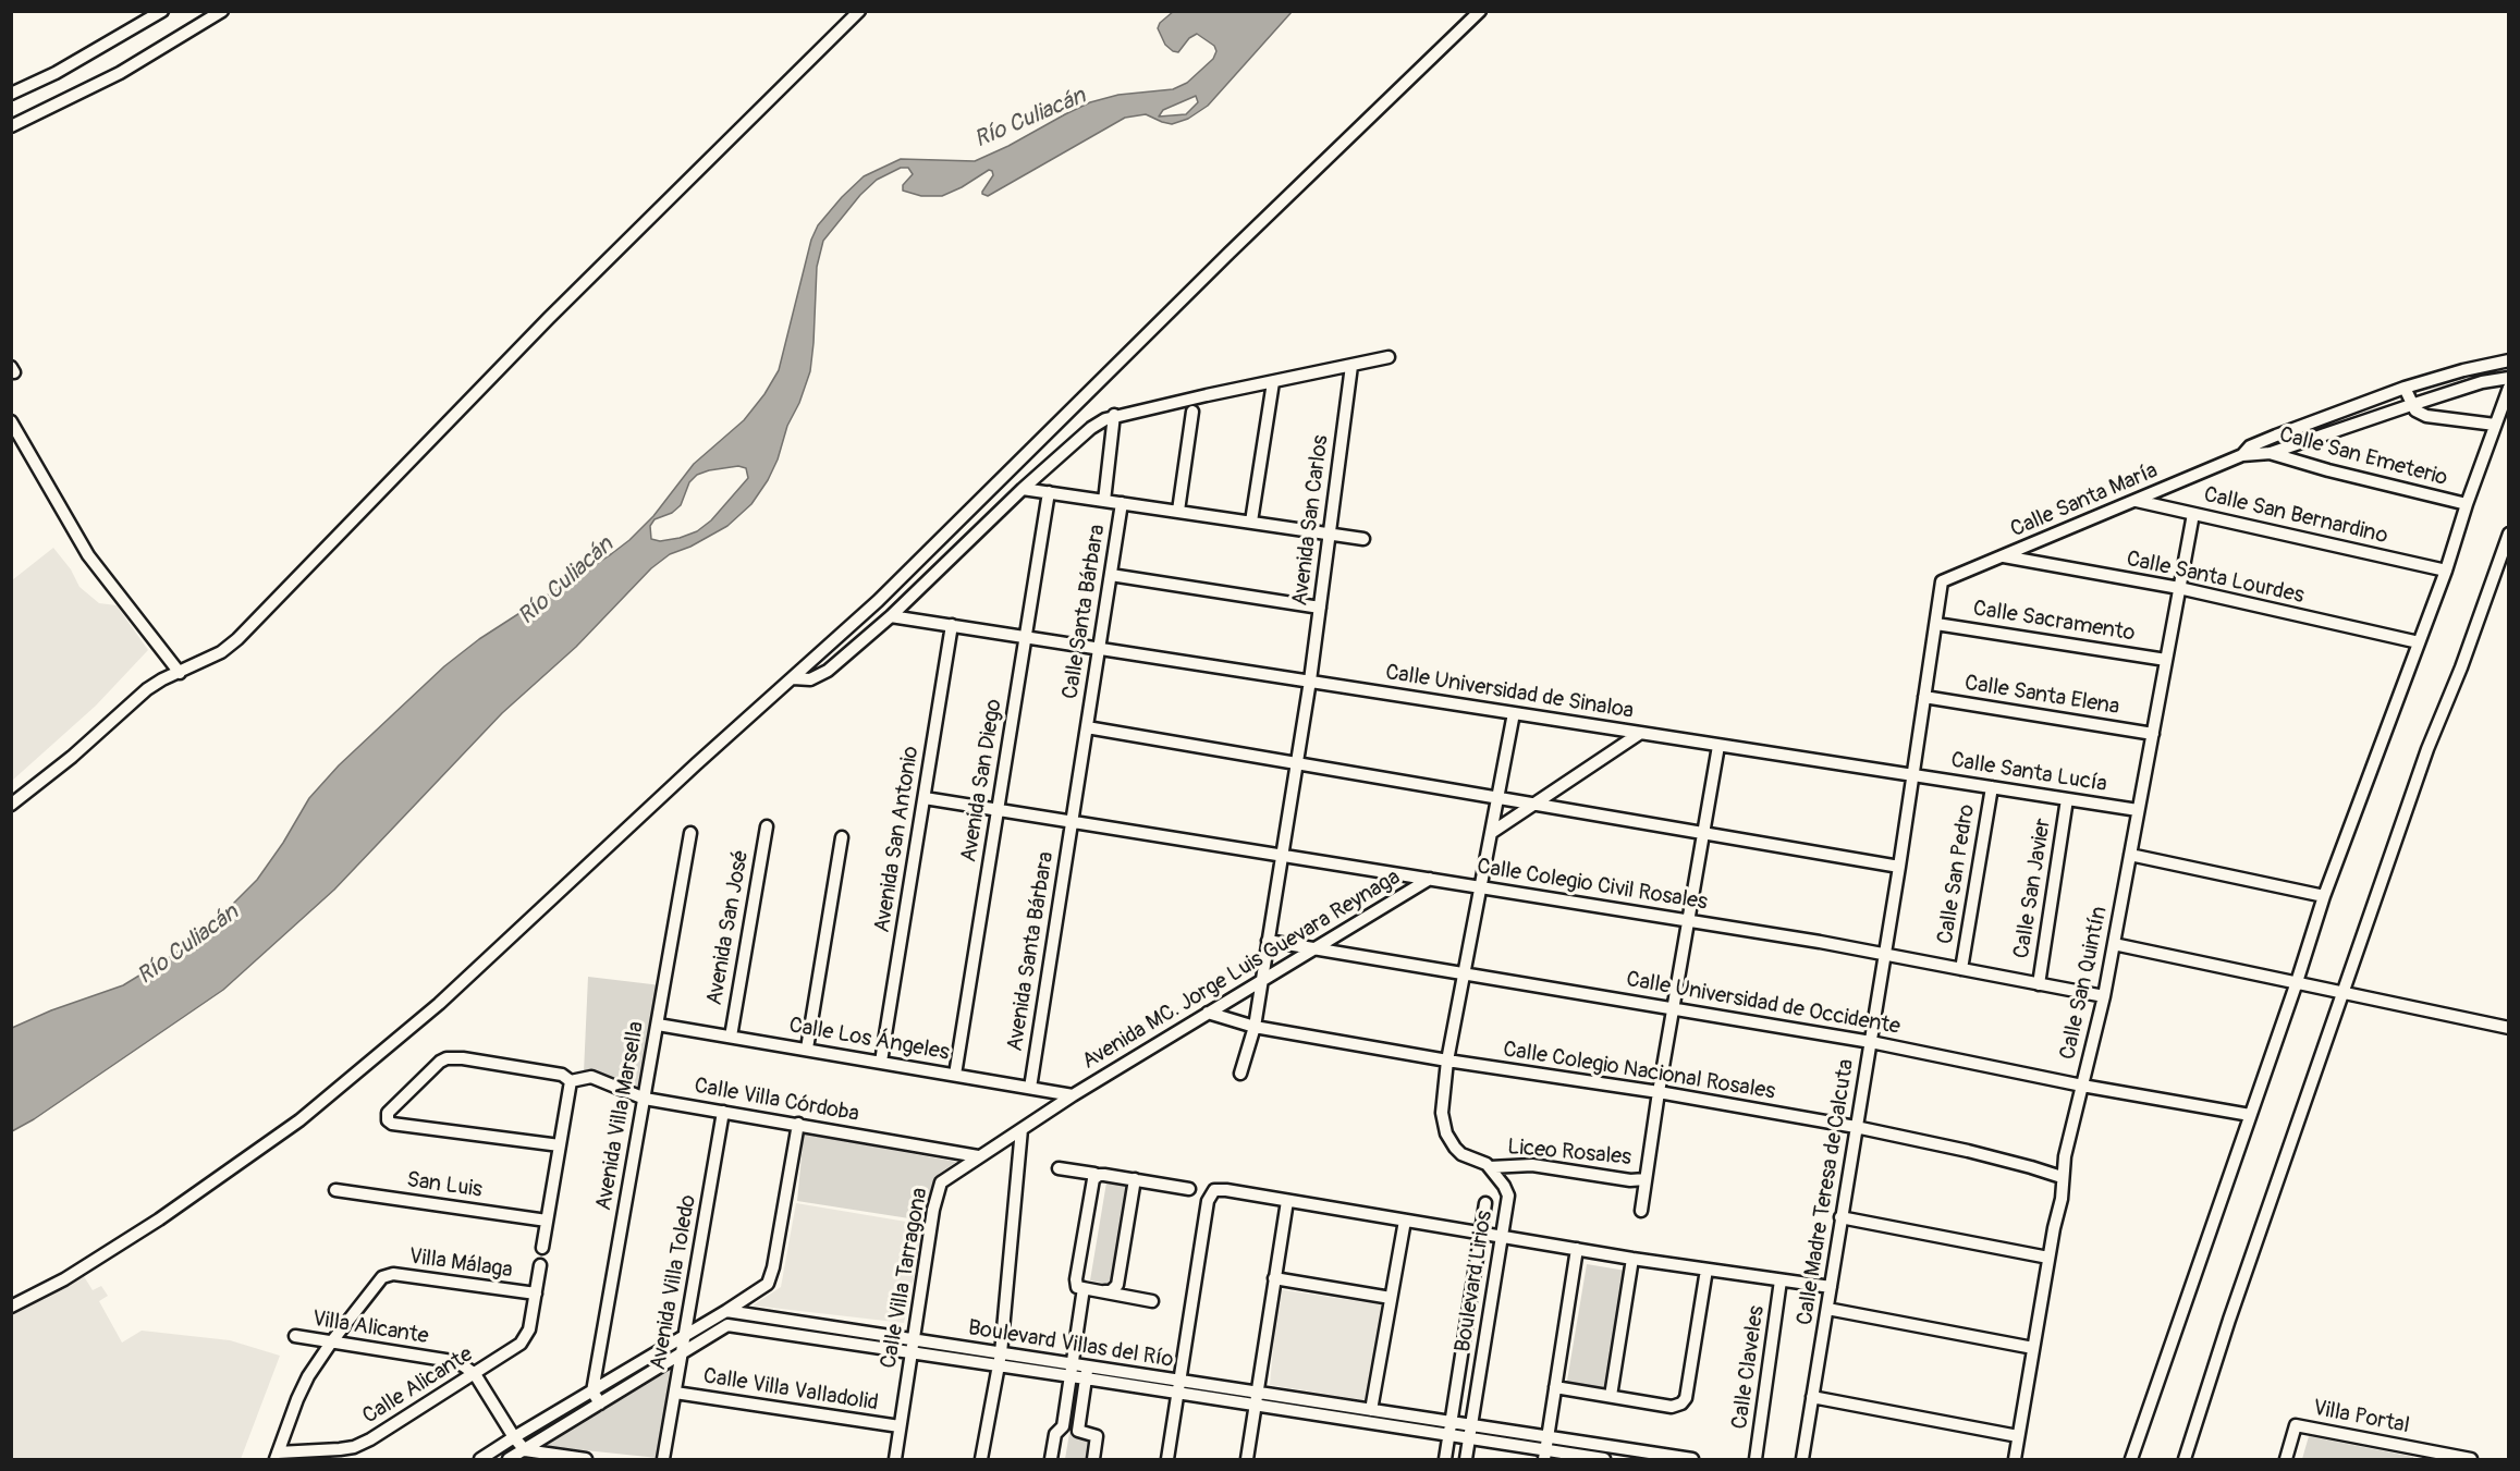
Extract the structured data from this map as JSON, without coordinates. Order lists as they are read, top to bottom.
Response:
{
  "streets": {
    "street": [
      "Calle San Emeterio",
      "Calle Santa María",
      "Calle San Bernardino",
      "Avenida San Carlos",
      "Calle Santa Lourdes",
      "Calle Santa Bárbara",
      "Calle Sacramento",
      "Calle Universidad de Sinaloa",
      "Calle Santa Elena",
      "Calle Santa Lucía",
      "Avenida San Diego",
      "Avenida San Antonio",
      "Calle San Pedro",
      "Calle Colegio Civil Rosales",
      "Calle San Javier",
      "Avenida San José",
      "Avenida Santa Bárbara",
      "Avenida MC. Jorge Luis Guevara Reynaga",
      "Calle San Quintín",
      "Calle Universidad de Occidente",
      "Calle Los Ángeles",
      "Calle Colegio Nacional Rosales",
      "Calle Villa Córdoba",
      "Avenida Villa Marsella",
      "Liceo Rosales",
      "San Luis",
      "Calle Madre Teresa de Calcuta",
      "Villa Málaga",
      "Calle Villa Tarragona",
      "Boulevard Lirios",
      "Avenida Villa Toledo",
      "Villa Alicante",
      "Boulevard Villas del Río",
      "Calle Claveles",
      "Calle Alicante",
      "Calle Villa Valladolid",
      "Villa Portal"
    ]
  },
  "crossings": [
    ["Calle San Emeterio", "Calle Santa María"],
    ["Calle Santa María", "Calle San Bernardino"],
    ["Calle Santa María", "Calle Santa Lourdes"],
    ["Calle Santa María", "Calle Madre Teresa de Calcuta"],
    ["Calle San Bernardino", "Calle San Quintín"],
    ["Avenida San Carlos", "Calle Santa Bárbara"],
    ["Avenida San Carlos", "Calle Universidad de Sinaloa"],
    ["Avenida San Carlos", "Calle Colegio Civil Rosales"],
    ["Avenida San Carlos", "Avenida MC. Jorge Luis Guevara Reynaga"],
    ["Avenida San Carlos", "Calle Universidad de Occidente"],
    ["Avenida San Carlos", "Calle Colegio Nacional Rosales"],
    ["Calle Santa Lourdes", "Calle San Quintín"],
    ["Calle Santa Bárbara", "Calle Universidad de Sinaloa"],
    ["Calle Santa Bárbara", "Avenida San Diego"],
    ["Calle Santa Bárbara", "Calle Colegio Civil Rosales"],
    ["Calle Santa Bárbara", "Avenida Santa Bárbara"],
    ["Calle Sacramento", "Calle San Quintín"],
    ["Calle Sacramento", "Calle Madre Teresa de Calcuta"],
    ["Calle Universidad de Sinaloa", "Calle Santa Lucía"],
    ["Calle Universidad de Sinaloa", "Avenida San Diego"],
    ["Calle Universidad de Sinaloa", "Avenida San Antonio"],
    ["Calle Universidad de Sinaloa", "Calle Madre Teresa de Calcuta"],
    ["Calle Santa Elena", "Calle San Quintín"],
    ["Calle Santa Elena", "Calle Madre Teresa de Calcuta"],
    ["Calle Santa Lucía", "Calle San Pedro"],
    ["Calle Santa Lucía", "Calle San Javier"],
    ["Calle Santa Lucía", "Calle San Quintín"],
    ["Calle Santa Lucía", "Calle Madre Teresa de Calcuta"],
    ["Avenida San Diego", "Calle Colegio Civil Rosales"],
    ["Avenida San Diego", "Calle Los Ángeles"],
    ["Avenida San Antonio", "Calle Colegio Civil Rosales"],
    ["Avenida San Antonio", "Calle Los Ángeles"],
    ["Calle San Pedro", "Calle Colegio Civil Rosales"],
    ["Calle Colegio Civil Rosales", "Calle San Javier"],
    ["Calle Colegio Civil Rosales", "Avenida Santa Bárbara"],
    ["Calle Colegio Civil Rosales", "Avenida MC. Jorge Luis Guevara Reynaga"],
    ["Calle Colegio Civil Rosales", "Calle San Quintín"],
    ["Calle Colegio Civil Rosales", "Calle Madre Teresa de Calcuta"],
    ["Avenida San José", "Calle Los Ángeles"],
    ["Avenida Santa Bárbara", "Calle Los Ángeles"],
    ["Avenida MC. Jorge Luis Guevara Reynaga", "Calle Universidad de Occidente"],
    ["Avenida MC. Jorge Luis Guevara Reynaga", "Calle Los Ángeles"],
    ["Avenida MC. Jorge Luis Guevara Reynaga", "Calle Colegio Nacional Rosales"],
    ["Avenida MC. Jorge Luis Guevara Reynaga", "Calle Villa Tarragona"],
    ["Calle San Quintín", "Calle Universidad de Occidente"],
    ["Calle San Quintín", "Calle Colegio Nacional Rosales"],
    ["Calle Universidad de Occidente", "Calle Madre Teresa de Calcuta"],
    ["Calle Los Ángeles", "Avenida Villa Marsella"],
    ["Calle Los Ángeles", "Calle Villa Tarragona"],
    ["Calle Colegio Nacional Rosales", "Calle Madre Teresa de Calcuta"],
    ["Calle Villa Córdoba", "Avenida Villa Marsella"],
    ["Calle Villa Córdoba", "Calle Villa Tarragona"],
    ["Calle Villa Córdoba", "Avenida Villa Toledo"],
    ["Liceo Rosales", "Boulevard Lirios"],
    ["Villa Málaga", "Villa Alicante"],
    ["Villa Málaga", "Calle Alicante"],
    ["Calle Villa Tarragona", "Boulevard Villas del Río"],
    ["Calle Villa Tarragona", "Calle Villa Valladolid"],
    ["Boulevard Lirios", "Boulevard Villas del Río"],
    ["Avenida Villa Toledo", "Boulevard Villas del Río"],
    ["Avenida Villa Toledo", "Calle Villa Valladolid"],
    ["Villa Alicante", "Calle Alicante"]
  ],
  "water": ["Río Culiacán"]
}
